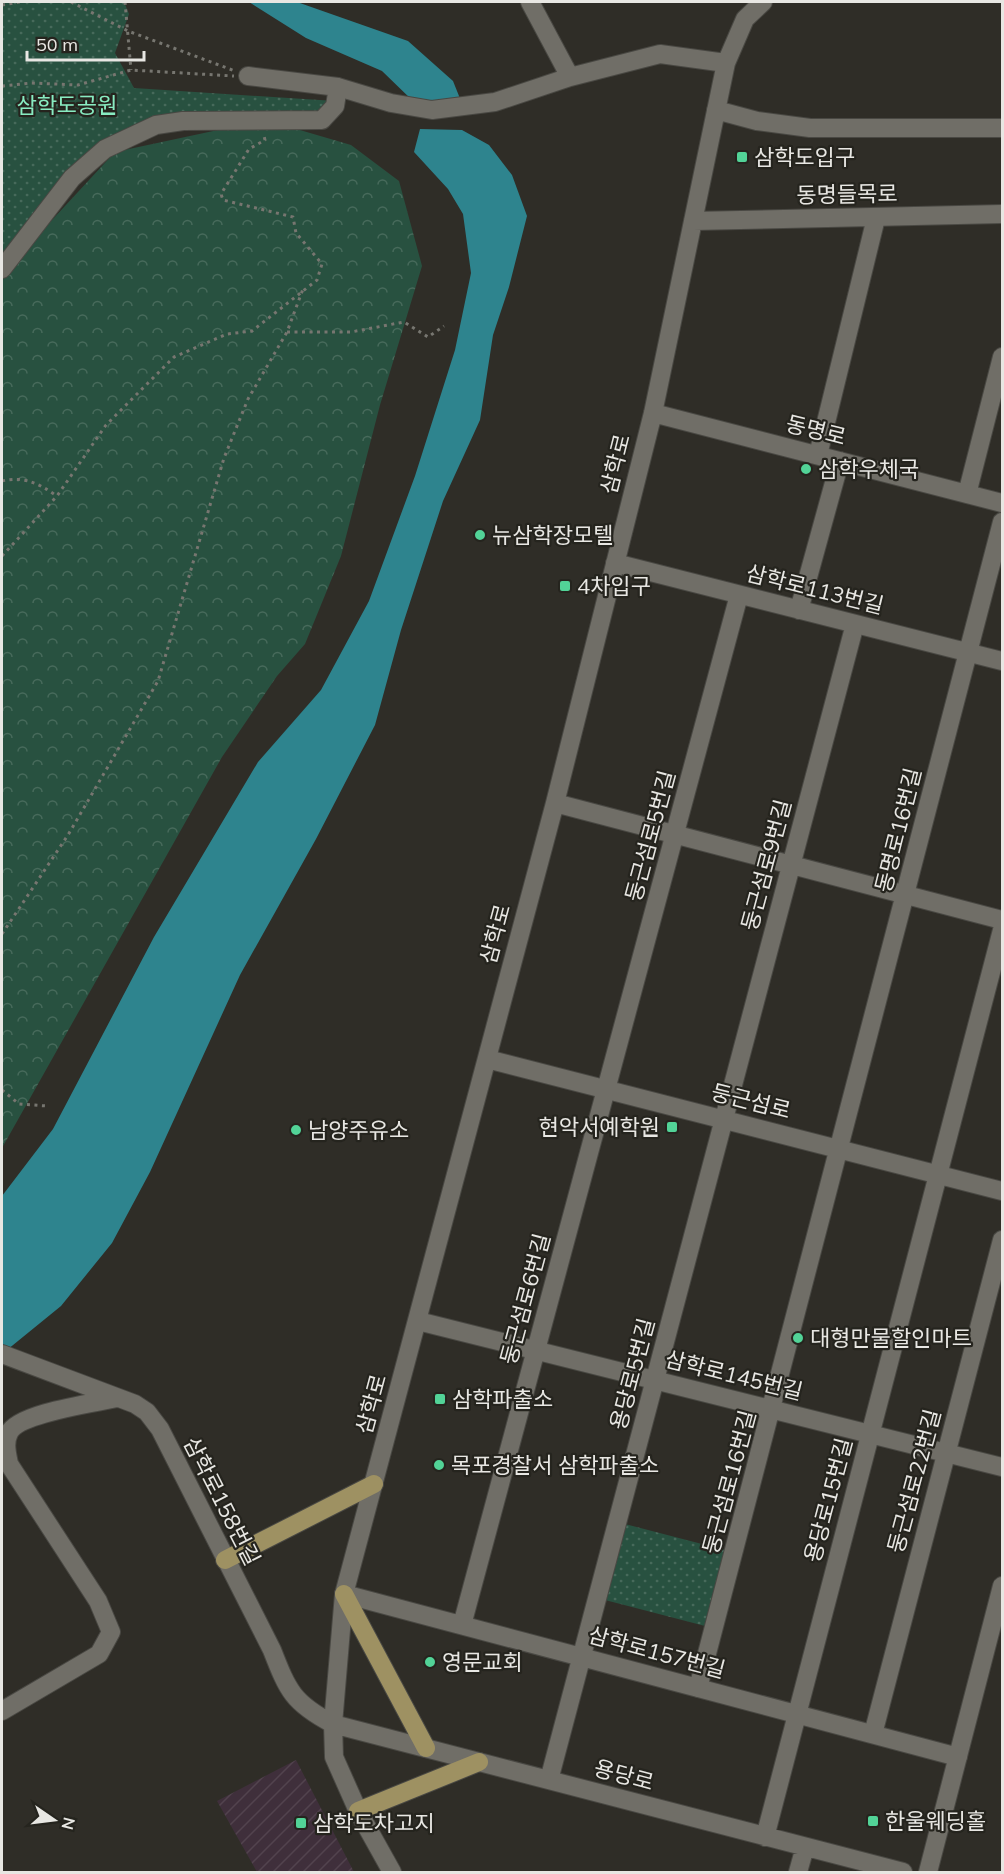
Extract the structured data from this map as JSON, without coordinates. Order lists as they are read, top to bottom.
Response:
{
  "streets": {
    "street": [
      "동명들목로",
      "동명로",
      "삼학로",
      "삼학로113번길",
      "동명로16번길",
      "둥근섬로5번길",
      "둥근섬로9번길",
      "둥근섬로",
      "둥근섬로6번길",
      "용당로5번길",
      "삼학로145번길",
      "둥근섬로22번길",
      "둥근섬로16번길",
      "용당로15번길",
      "삼학로158번길",
      "삼학로157번길",
      "용당로"
    ]
  },
  "crossings": [
    ["동명들목로", "삼학로"],
    ["동명로", "삼학로"],
    ["삼학로", "삼학로113번길"],
    ["삼학로", "둥근섬로"],
    ["삼학로", "삼학로145번길"],
    ["삼학로", "삼학로158번길"],
    ["삼학로", "삼학로157번길"],
    ["삼학로", "용당로"],
    ["삼학로113번길", "동명로16번길"],
    ["삼학로113번길", "둥근섬로5번길"],
    ["삼학로113번길", "둥근섬로9번길"],
    ["동명로16번길", "둥근섬로"],
    ["동명로16번길", "둥근섬로16번길"],
    ["둥근섬로5번길", "둥근섬로"],
    ["둥근섬로5번길", "둥근섬로6번길"],
    ["둥근섬로9번길", "둥근섬로"],
    ["둥근섬로9번길", "용당로5번길"],
    ["둥근섬로", "둥근섬로6번길"],
    ["둥근섬로", "용당로5번길"],
    ["둥근섬로", "둥근섬로16번길"],
    ["둥근섬로", "용당로15번길"],
    ["둥근섬로6번길", "삼학로145번길"],
    ["둥근섬로6번길", "삼학로157번길"],
    ["용당로5번길", "삼학로145번길"],
    ["용당로5번길", "삼학로157번길"],
    ["용당로5번길", "용당로"],
    ["삼학로145번길", "둥근섬로22번길"],
    ["삼학로145번길", "둥근섬로16번길"],
    ["삼학로145번길", "용당로15번길"],
    ["둥근섬로22번길", "삼학로157번길"],
    ["둥근섬로16번길", "삼학로157번길"],
    ["용당로15번길", "삼학로157번길"],
    ["용당로15번길", "용당로"],
    ["삼학로158번길", "용당로"]
  ],
  "parks": ["삼학도공원"],
  "places": {
    "transit": [
      "삼학도입구",
      "4차입구",
      "현악서예학원",
      "삼학파출소",
      "한울웨딩홀",
      "삼학도차고지"
    ],
    "other": [
      "삼학우체국",
      "뉴삼학장모텔",
      "남양주유소",
      "대형만물할인마트",
      "목포경찰서 삼학파출소",
      "영문교회"
    ]
  },
  "scale_bar": "50 m",
  "north": "right"
}
